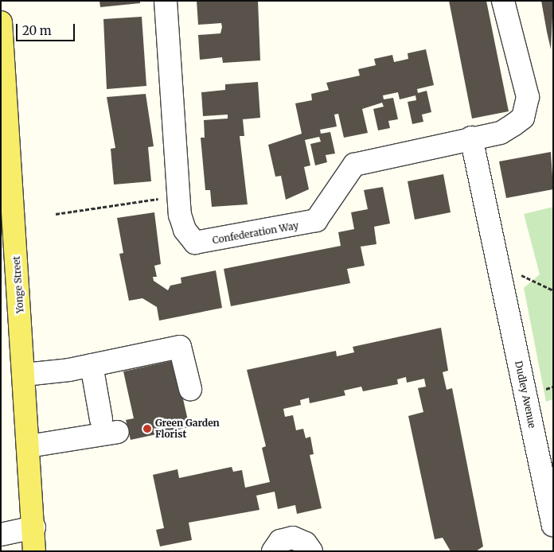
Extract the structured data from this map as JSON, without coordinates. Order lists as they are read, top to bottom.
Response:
{
  "streets": {
    "main road": ["Yonge Street"],
    "street": ["Confederation Way", "Dudley Avenue"]
  },
  "crossings": [
    ["Confederation Way", "Dudley Avenue"]
  ],
  "places": ["Green Garden Florist"],
  "scale_bar": "20 m"
}
